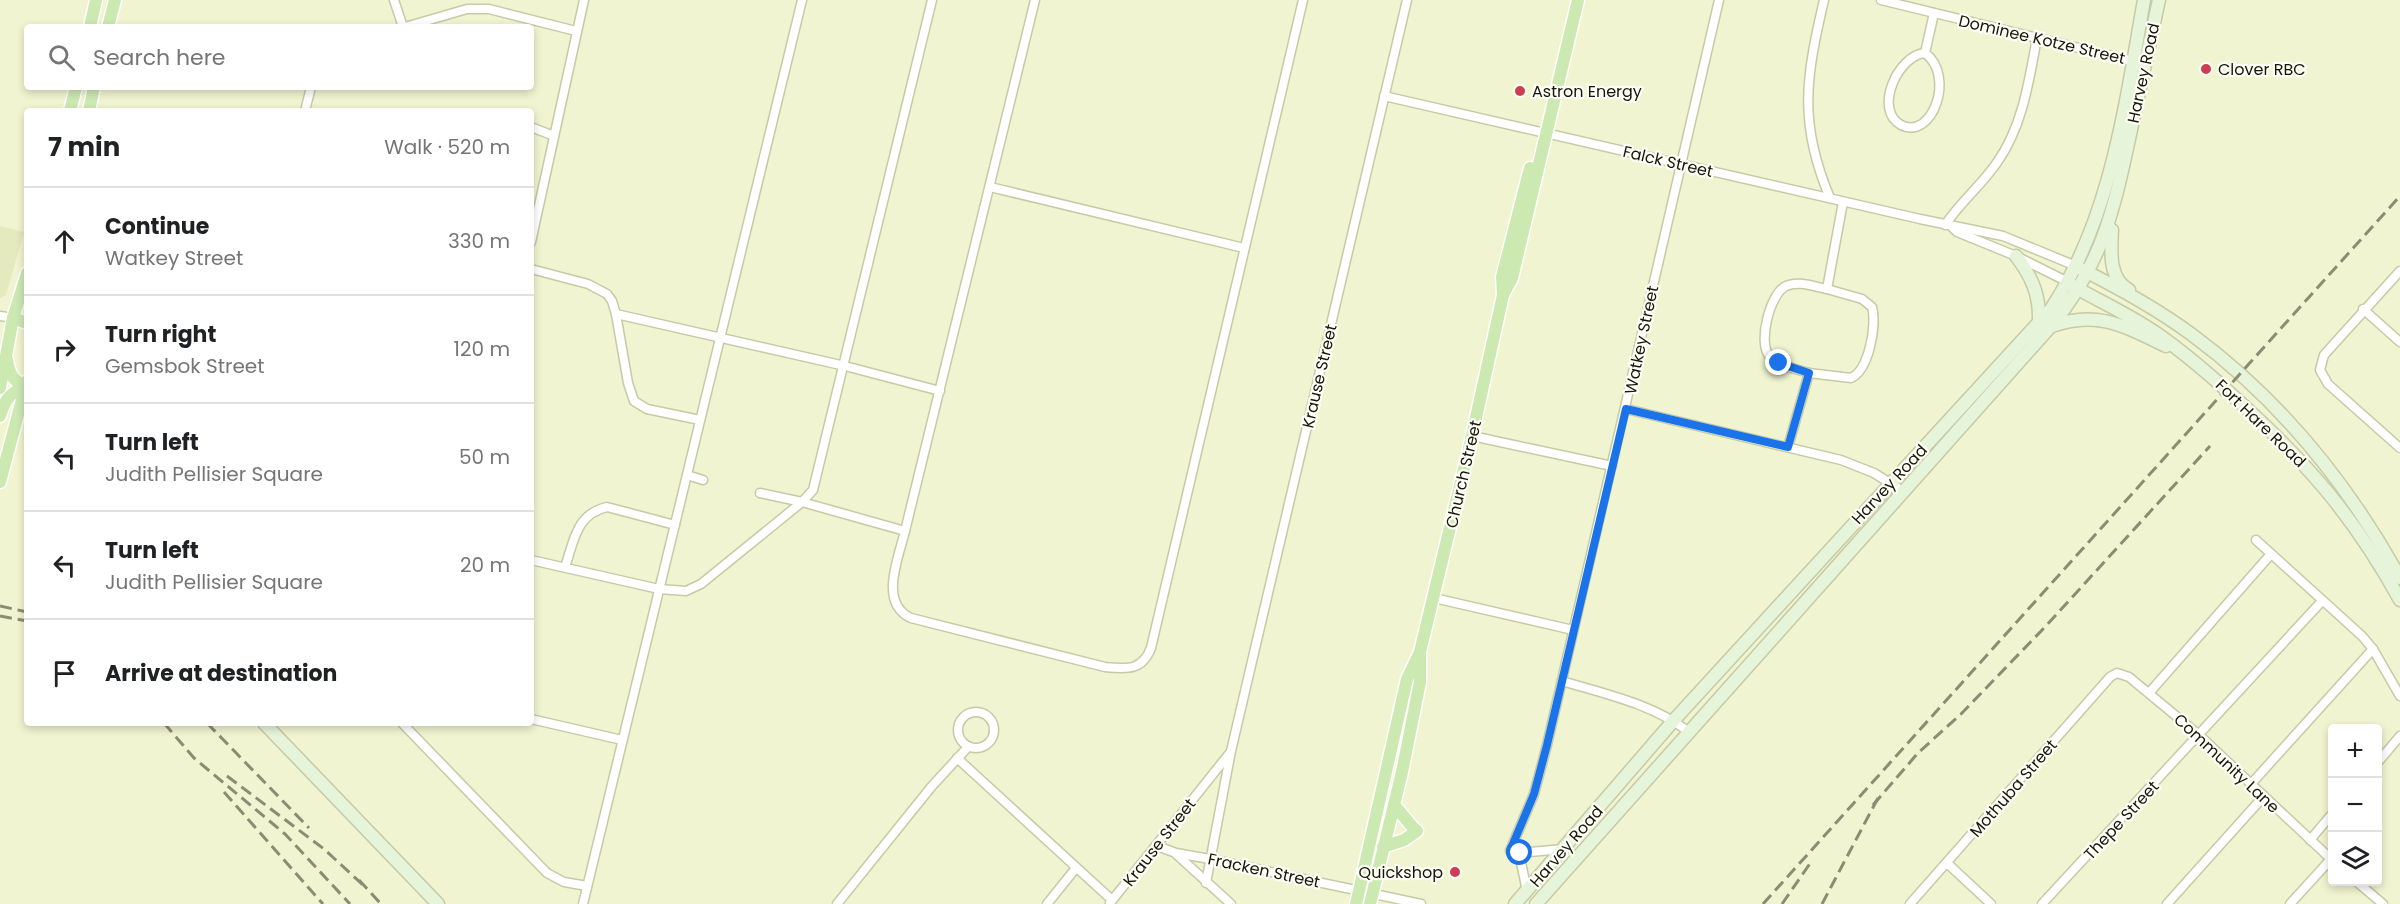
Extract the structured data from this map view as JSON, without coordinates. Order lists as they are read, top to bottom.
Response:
{
  "streets": {
    "main road": [
      "Harvey Road",
      "Falck Street",
      "Fort Hare Road",
      "Church Street"
    ],
    "street": [
      "Dominee Kotze Street",
      "Watkey Street",
      "Krause Street",
      "Community Lane",
      "Mothuba Street",
      "Thepe Street",
      "Fracken Street"
    ]
  },
  "crossings": [
    ["Dominee Kotze Street", "Harvey Road"],
    ["Harvey Road", "Falck Street"],
    ["Harvey Road", "Fort Hare Road"],
    ["Falck Street", "Watkey Street"],
    ["Falck Street", "Krause Street"],
    ["Falck Street", "Fort Hare Road"],
    ["Falck Street", "Church Street"],
    ["Krause Street", "Fracken Street"],
    ["Church Street", "Fracken Street"],
    ["Community Lane", "Mothuba Street"],
    ["Community Lane", "Thepe Street"]
  ],
  "places": ["Clover RBC", "Astron Energy", "Quickshop"],
  "page": {
    "search": "Search here",
    "heading": ["7 min", "Walk · 520 m"],
    "list": [
      ["Continue", "Watkey Street", "330 m"],
      ["Turn right", "Gemsbok Street", "120 m"],
      ["Turn left", "Judith Pellisier Square", "50 m"],
      ["Turn left", "Judith Pellisier Square", "20 m"],
      "Arrive at destination"
    ],
    "map_buttons": ["+", "−"]
  }
}
